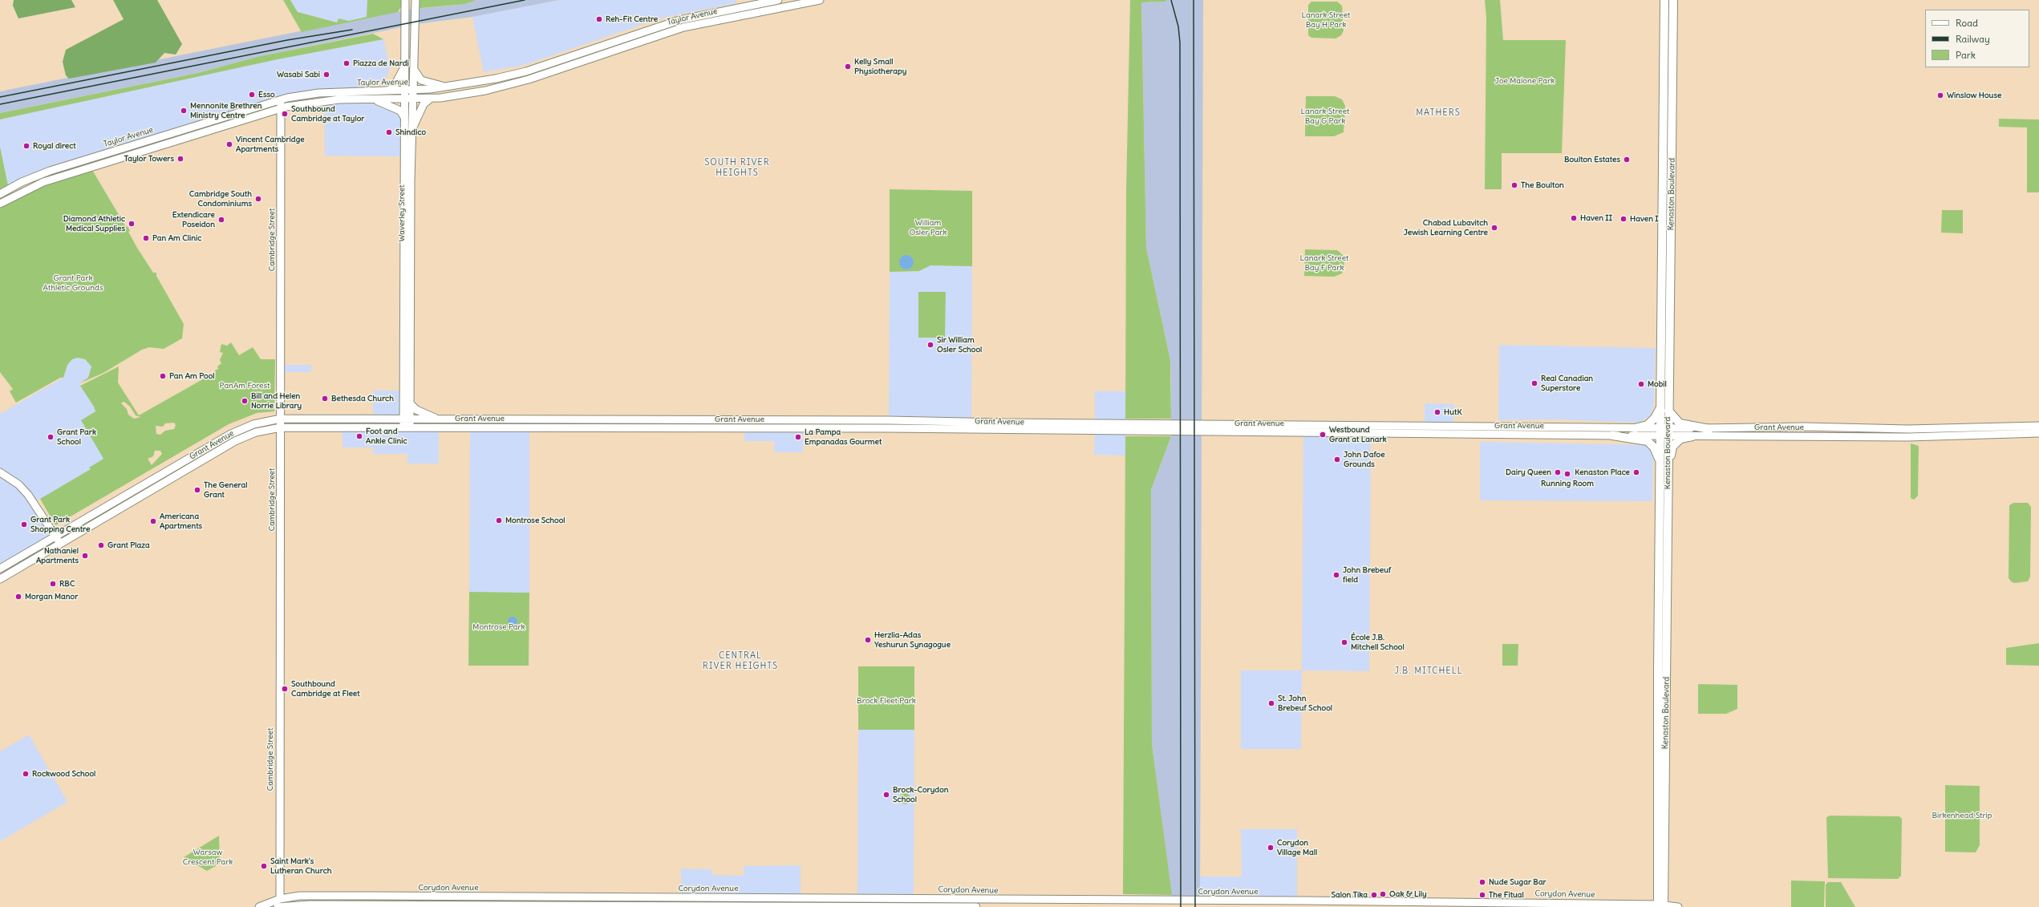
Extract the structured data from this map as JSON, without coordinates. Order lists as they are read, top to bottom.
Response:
{
  "streets": {
    "main road": [
      "Taylor Avenue",
      "Kenaston Boulevard",
      "Waverley Street",
      "Cambridge Street",
      "Grant Avenue",
      "Corydon Avenue"
    ]
  },
  "crossings": [
    ["Taylor Avenue", "Waverley Street"],
    ["Taylor Avenue", "Cambridge Street"],
    ["Kenaston Boulevard", "Grant Avenue"],
    ["Kenaston Boulevard", "Corydon Avenue"],
    ["Waverley Street", "Grant Avenue"],
    ["Cambridge Street", "Grant Avenue"],
    ["Cambridge Street", "Corydon Avenue"]
  ],
  "districts": [
    "MATHERS",
    "SOUTH RIVER HEIGHTS",
    "CENTRAL RIVER HEIGHTS",
    "J.B. MITCHELL"
  ],
  "parks": [
    "Lanark Street Bay H Park",
    "Joe Malone Park",
    "Lanark Street Bay G Park",
    "William Osler Park",
    "Lanark Street Bay F Park",
    "Grant Park Athletic Grounds",
    "PanAm Forest",
    "Montrose Park",
    "Brock Fleet Park",
    "Birkenhead Strip",
    "Warsaw Crescent Park"
  ],
  "places": [
    "Reh-Fit Centre",
    "Piazza de Nardi",
    "Kelly Small Physiotherapy",
    "Wasabi Sabi",
    "Esso",
    "Winslow House",
    "Mennonite Brethren Ministry Centre",
    "Southbound Cambridge at Taylor",
    "Shindico",
    "Vincent Cambridge Apartments",
    "Royal direct",
    "Taylor Towers",
    "Boulton Estates",
    "The Boulton",
    "Cambridge South Condominiums",
    "Haven II",
    "Haven I",
    "Extendicare Poseidon",
    "Diamond Athletic Medical Supplies",
    "Chabad Lubavitch Jewish Learning Centre",
    "Pan Am Clinic",
    "Sir William Osler School",
    "Pan Am Pool",
    "Real Canadian Superstore",
    "Mobil",
    "Bethesda Church",
    "Bill and Helen Norrie Library",
    "HutK",
    "Westbound Grant at Lanark",
    "Foot and Ankle Clinic",
    "Grant Park School",
    "La Pampa Empanadas Gourmet",
    "John Dafoe Grounds",
    "Dairy Queen",
    "Kenaston Place",
    "Running Room",
    "The General Grant",
    "Montrose School",
    "Americana Apartments",
    "Grant Park Shopping Centre",
    "Grant Plaza",
    "Nathaniel Apartments",
    "John Brebeuf field",
    "RBC",
    "Morgan Manor",
    "Herzlia-Adas Yeshurun Synagogue",
    "École J.B. Mitchell School",
    "Southbound Cambridge at Fleet",
    "St. John Brebeuf School",
    "Rockwood School",
    "Brock-Corydon School",
    "Corydon Village Mall",
    "Saint Mark's Lutheran Church",
    "Nude Sugar Bar",
    "Oak & Lily",
    "Salon Tika",
    "The Fitual"
  ],
  "legend": ["Road", "Railway", "Park"]
}
